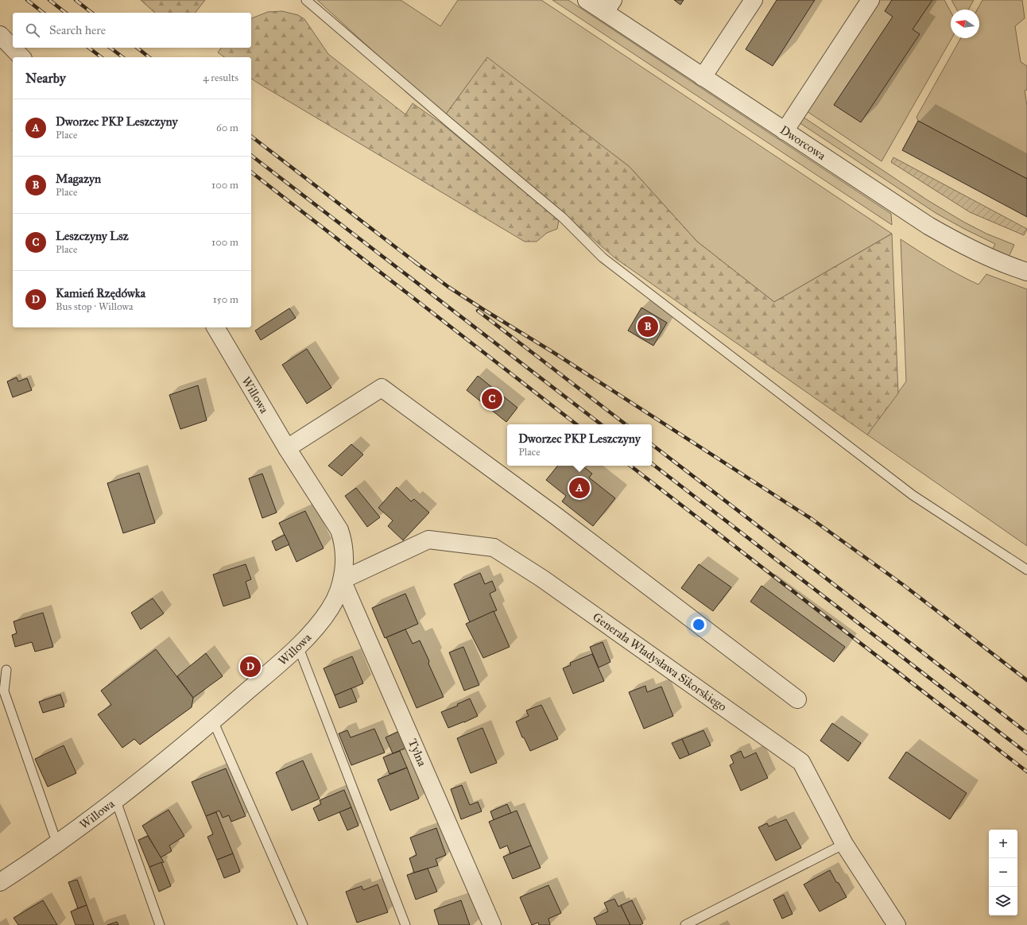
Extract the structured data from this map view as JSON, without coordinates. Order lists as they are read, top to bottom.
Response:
{
  "streets": {
    "street": [
      "Dworcowa",
      "Willowa",
      "Generała Władysława Sikorskiego",
      "Tylna"
    ]
  },
  "crossings": [
    ["Willowa", "Generała Władysława Sikorskiego"],
    ["Willowa", "Tylna"],
    ["Generała Władysława Sikorskiego", "Tylna"]
  ],
  "north": "left",
  "page": {
    "search": "Search here",
    "heading": ["Nearby", "4 results"],
    "list": [
      {
        "mark": "A",
        "name": "Dworzec PKP Leszczyny",
        "note": "Place",
        "value": "60 m"
      },
      {
        "mark": "B",
        "name": "Magazyn",
        "note": "Place",
        "value": "100 m"
      },
      {
        "mark": "C",
        "name": "Leszczyny Lsz",
        "note": "Place",
        "value": "100 m"
      },
      {
        "mark": "D",
        "name": "Kamień Rzędówka",
        "note": "Bus stop · Willowa",
        "value": "150 m"
      }
    ],
    "pins": [
      "B",
      "C",
      "A",
      "D"
    ],
    "popup": ["Dworzec PKP Leszczyny", "Place"],
    "map_buttons": ["+", "−"]
  }
}
